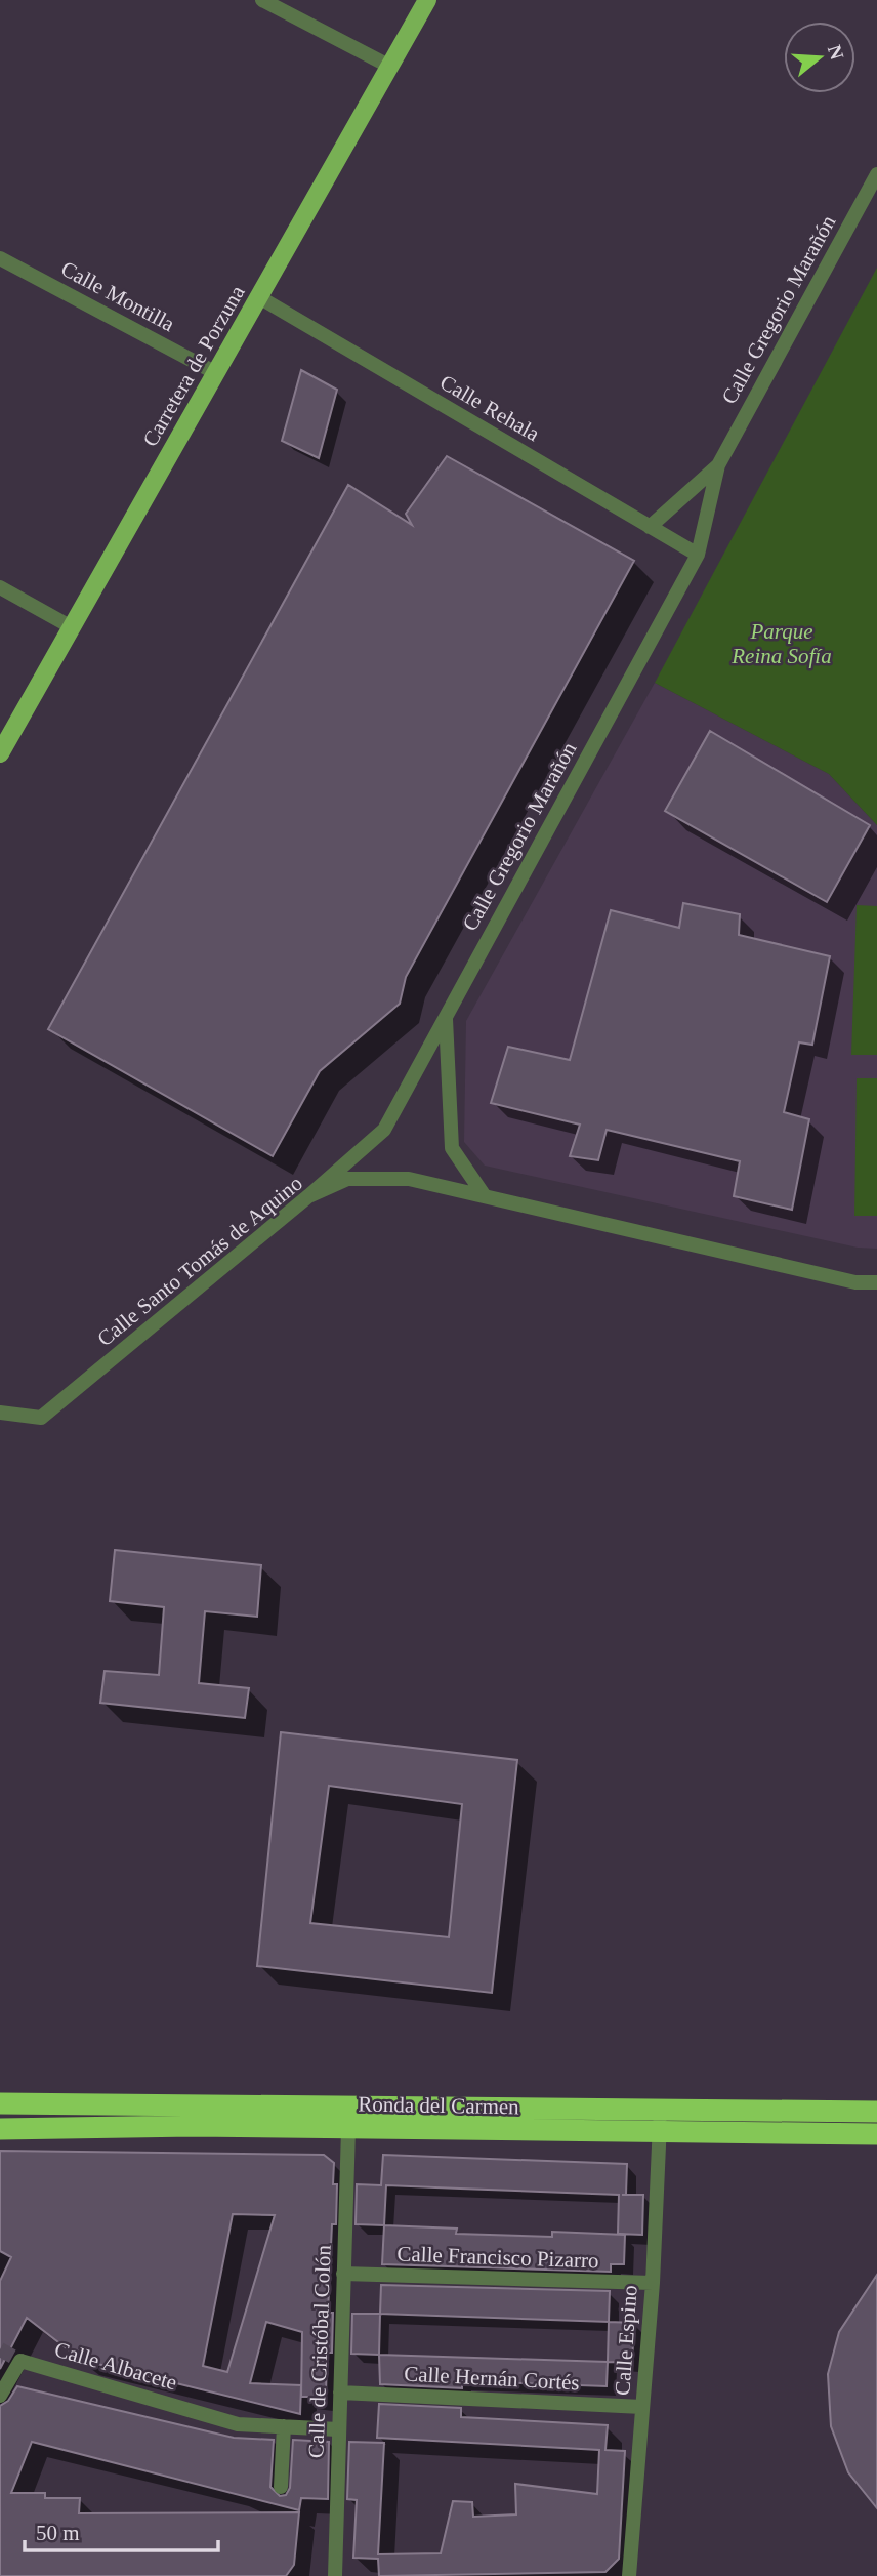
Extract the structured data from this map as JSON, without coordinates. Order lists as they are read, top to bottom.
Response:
{
  "streets": {
    "highway": ["Ronda del Carmen"],
    "main road": ["Carretera de Porzuna"],
    "street": [
      "Calle Montilla",
      "Calle Gregorio Marañón",
      "Calle Rehala",
      "Calle Santo Tomás de Aquino",
      "Calle Francisco Pizarro",
      "Calle Espino",
      "Calle de Cristóbal Colón",
      "Calle Albacete",
      "Calle Hernán Cortés"
    ]
  },
  "crossings": [
    ["Calle Montilla", "Carretera de Porzuna"],
    ["Calle Gregorio Marañón", "Calle Rehala"],
    ["Calle Gregorio Marañón", "Calle Santo Tomás de Aquino"],
    ["Carretera de Porzuna", "Calle Rehala"],
    ["Ronda del Carmen", "Calle Espino"],
    ["Ronda del Carmen", "Calle de Cristóbal Colón"],
    ["Calle Francisco Pizarro", "Calle Espino"],
    ["Calle Francisco Pizarro", "Calle de Cristóbal Colón"],
    ["Calle Espino", "Calle Hernán Cortés"],
    ["Calle de Cristóbal Colón", "Calle Albacete"],
    ["Calle de Cristóbal Colón", "Calle Hernán Cortés"]
  ],
  "parks": ["Parque Reina Sofía"],
  "scale_bar": "50 m",
  "north": "right"
}
